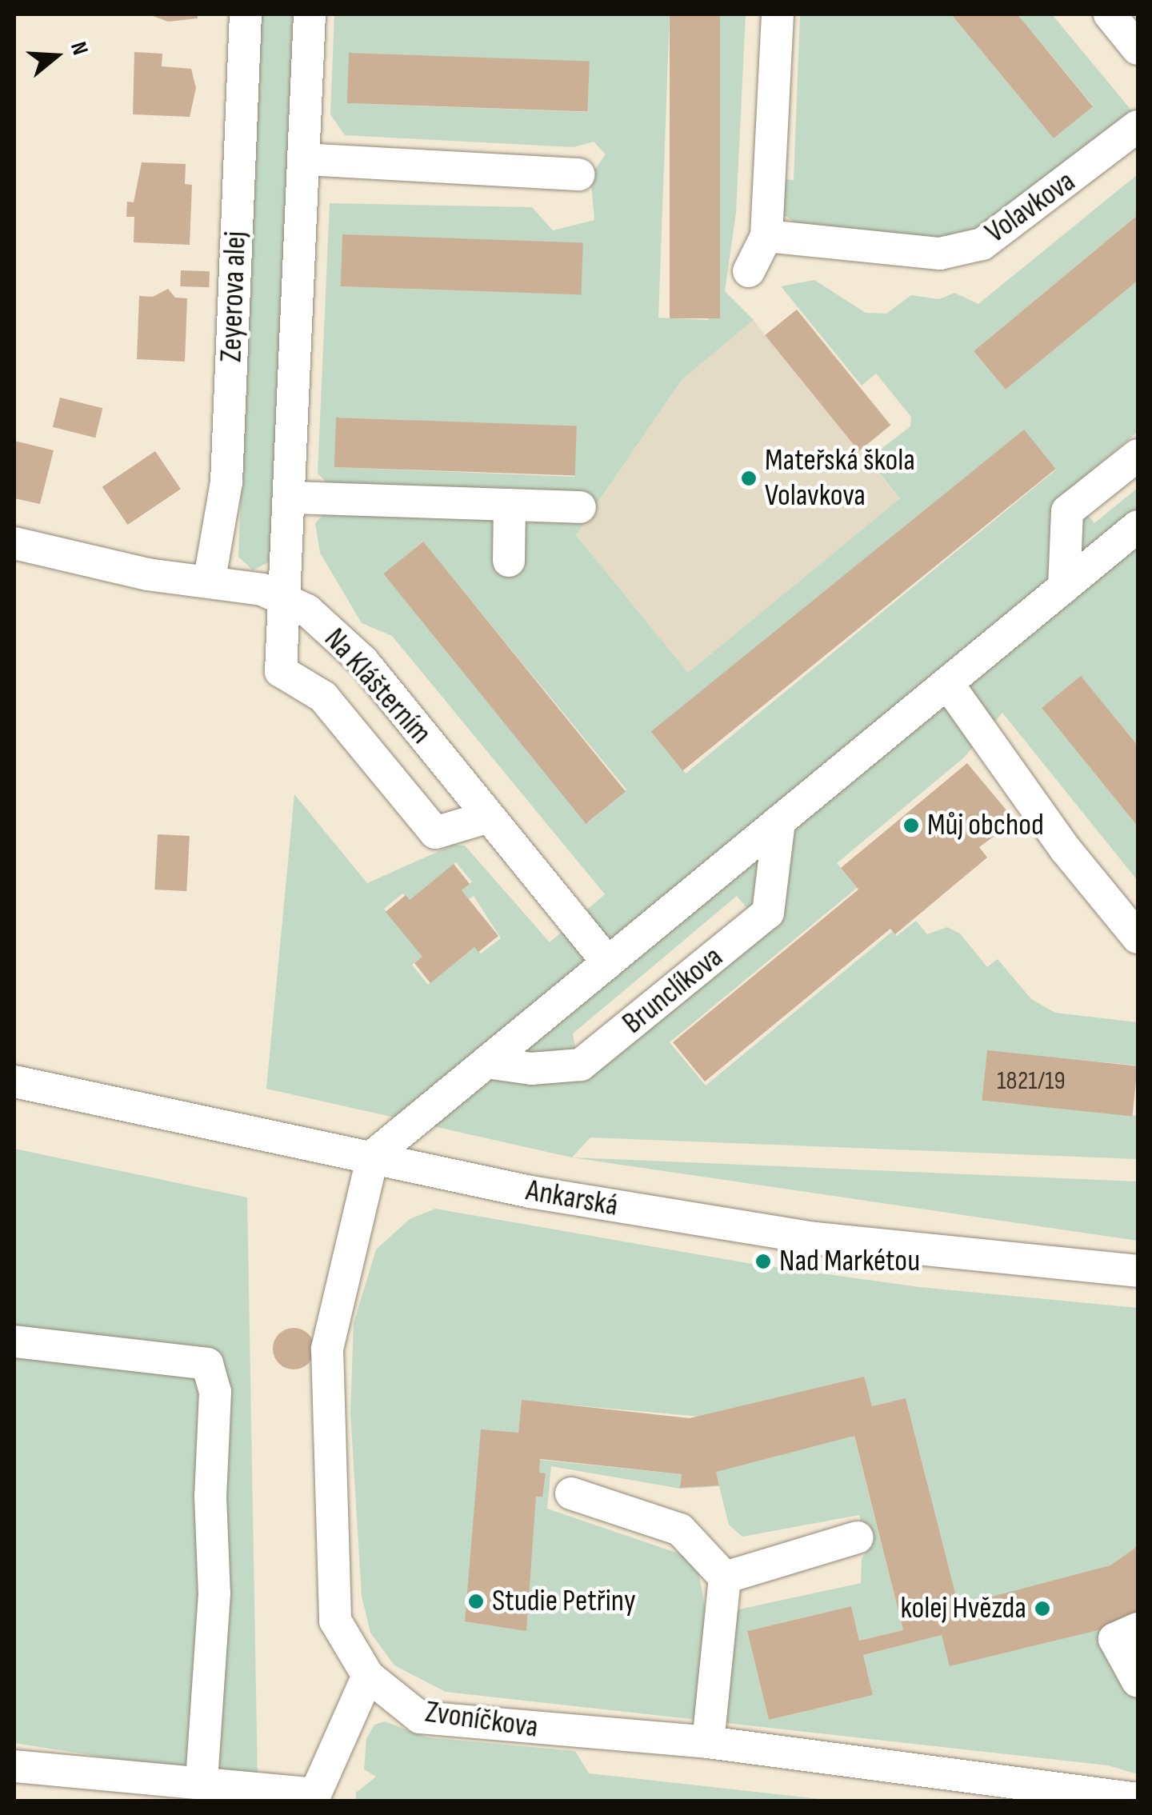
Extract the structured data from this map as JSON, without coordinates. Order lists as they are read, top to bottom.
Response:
{
  "streets": {
    "street": [
      "Volavkova",
      "Zeyerova alej",
      "Na Klášterním",
      "Brunclíkova",
      "Ankarská",
      "Zvoníčkova"
    ]
  },
  "crossings": [
    ["Zeyerova alej", "Na Klášterním"],
    ["Na Klášterním", "Brunclíkova"],
    ["Brunclíkova", "Ankarská"],
    ["Brunclíkova", "Zvoníčkova"],
    ["Ankarská", "Zvoníčkova"]
  ],
  "places": [
    "Mateřská škola Volavkova",
    "Můj obchod",
    "Nad Markétou",
    "Studie Petřiny",
    "kolej Hvězda"
  ],
  "house_numbers": ["1821/19"],
  "north": "right"
}
